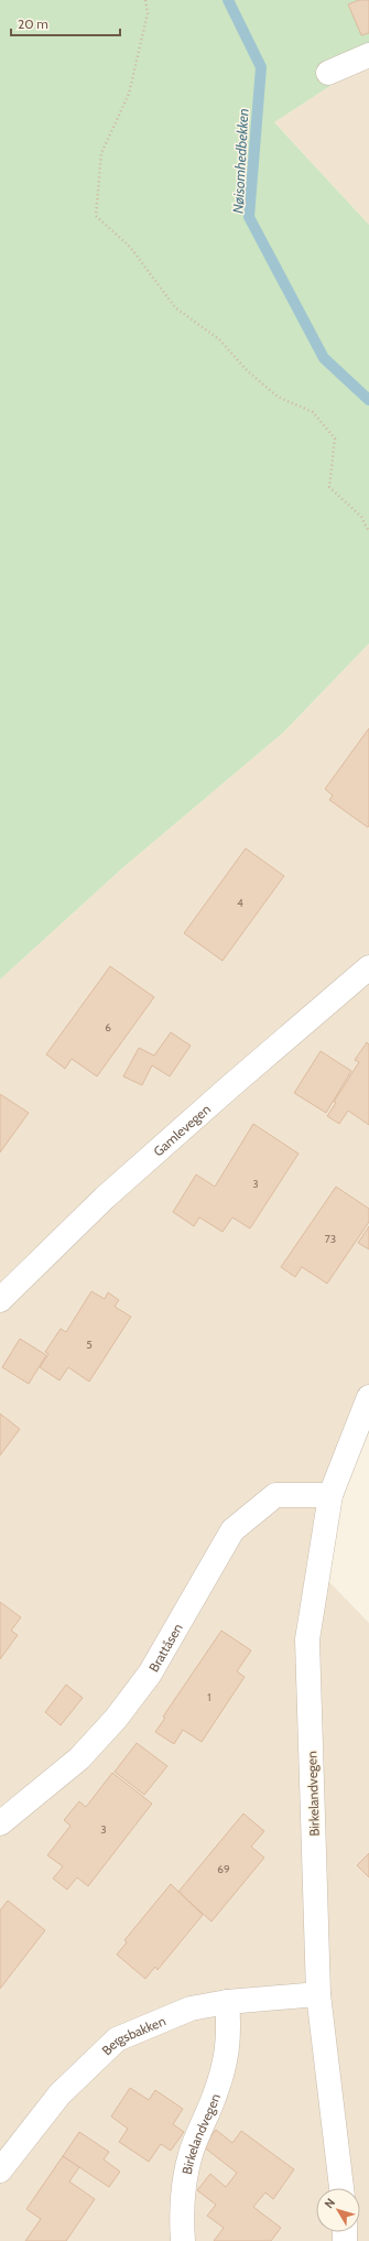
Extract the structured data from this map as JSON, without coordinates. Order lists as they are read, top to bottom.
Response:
{
  "streets": {
    "street": [
      "Gamlevegen",
      "Brattåsen",
      "Birkelandvegen",
      "Bergsbakken"
    ]
  },
  "crossings": [
    ["Brattåsen", "Birkelandvegen"],
    ["Birkelandvegen", "Bergsbakken"]
  ],
  "water": ["Nøisomhedbekken"],
  "house_numbers": [
    "4",
    "6",
    "3",
    "73",
    "5",
    "1",
    "3",
    "69"
  ],
  "scale_bar": "20 m",
  "north": "top left"
}
